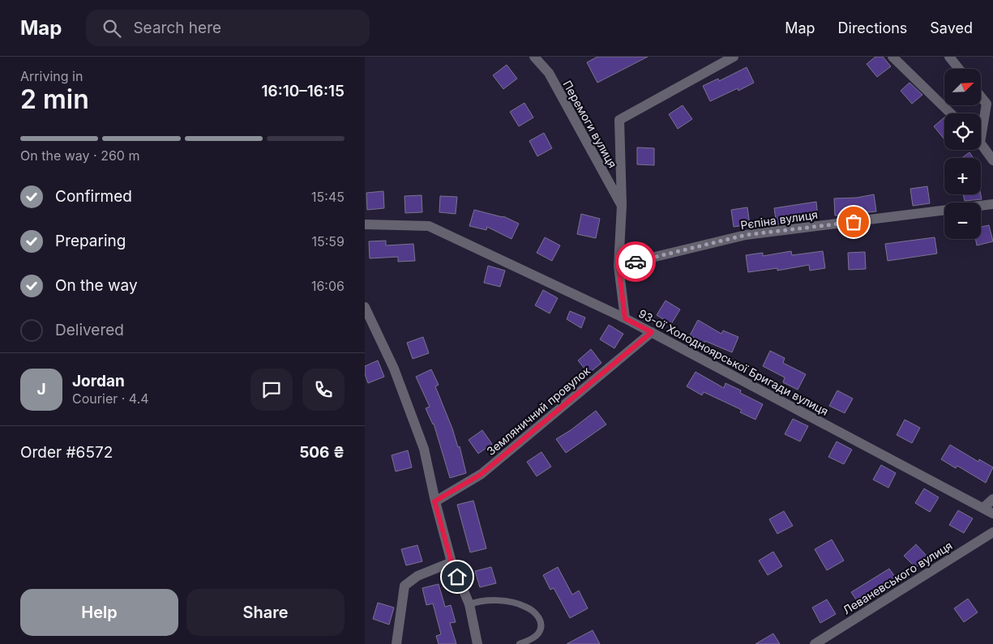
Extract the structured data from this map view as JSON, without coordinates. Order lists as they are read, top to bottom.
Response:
{
  "streets": {
    "street": [
      "Перемоги вулиця",
      "Рєпіна вулиця",
      "93-ої Холодноярської Бригади вулиця",
      "Земляничний провулок",
      "Леваневського вулиця"
    ]
  },
  "crossings": [
    ["Перемоги вулиця", "Рєпіна вулиця"],
    ["Перемоги вулиця", "93-ої Холодноярської Бригади вулиця"],
    ["93-ої Холодноярської Бригади вулиця", "Земляничний провулок"]
  ],
  "north": "top right",
  "page": {
    "header": "Map",
    "search": "Search here",
    "nav": ["Map", "Directions", "Saved"],
    "heading": ["2 min", "Arriving in", "16:10–16:15"],
    "panel": [
      "Jordan",
      "Courier · 4.4",
      "Order #6572",
      "506 ₴"
    ],
    "map_buttons": ["+", "−"],
    "bar": "On the way · 260 m",
    "list": [
      ["Confirmed", "15:45"],
      ["Preparing", "15:59"],
      ["On the way", "16:06"],
      "Delivered"
    ],
    "round": "J",
    "buttons": ["Help", "Share"]
  }
}
